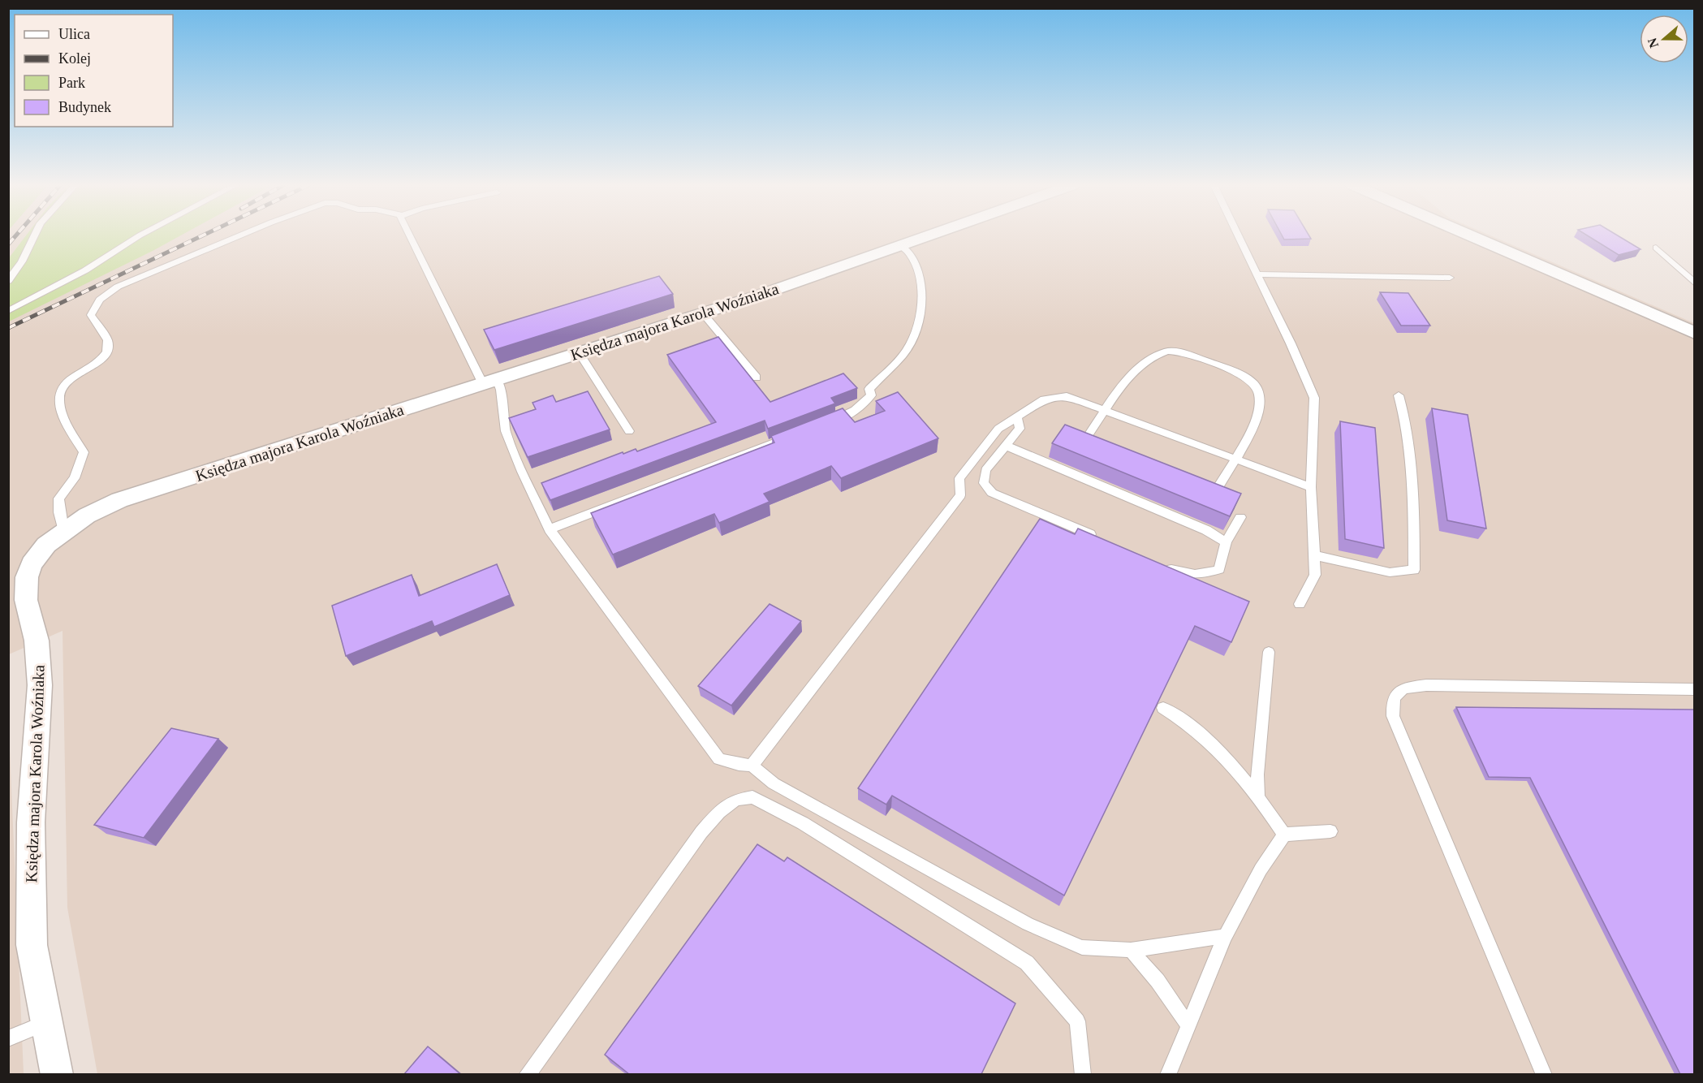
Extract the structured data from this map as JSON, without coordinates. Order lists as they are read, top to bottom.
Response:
{
  "streets": {
    "street": ["Księdza majora Karola Woźniaka"]
  },
  "legend": [
    "Ulica",
    "Kolej",
    "Park",
    "Budynek"
  ],
  "north": "left"
}
